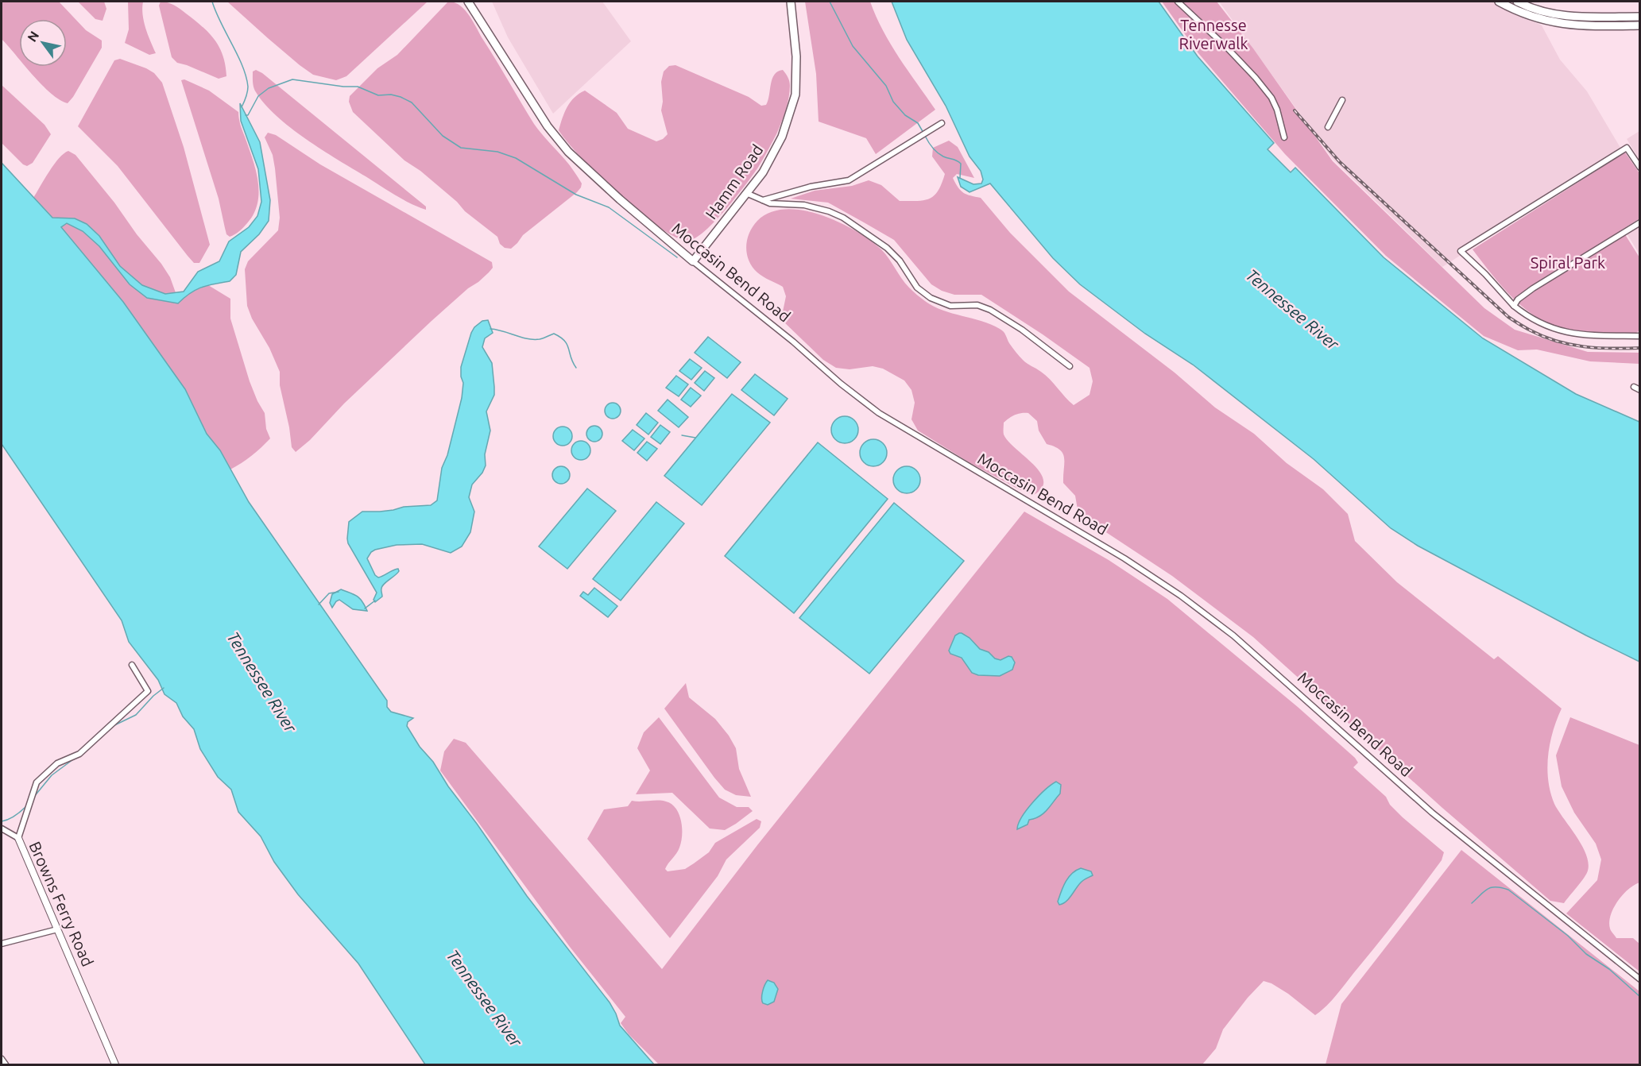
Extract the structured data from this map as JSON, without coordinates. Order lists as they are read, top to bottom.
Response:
{
  "streets": {
    "main road": ["Hamm Road", "Moccasin Bend Road"],
    "street": ["Browns Ferry Road"]
  },
  "crossings": [
    ["Hamm Road", "Moccasin Bend Road"]
  ],
  "water": ["Tennessee River"],
  "parks": ["Tennesse Riverwalk", "Spiral Park"],
  "north": "top left"
}
